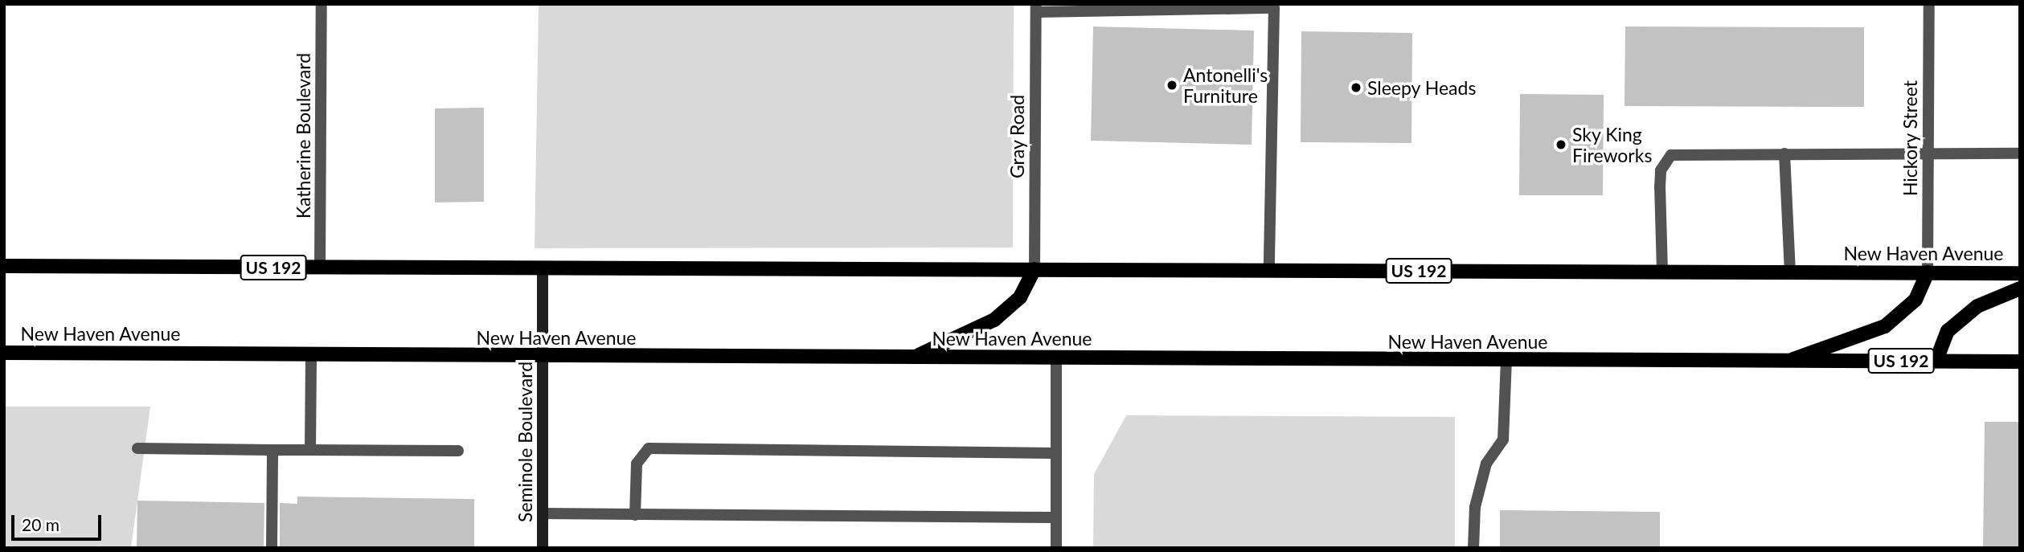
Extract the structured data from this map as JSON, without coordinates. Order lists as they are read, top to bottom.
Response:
{
  "streets": {
    "main road": ["New Haven Avenue", "US 192"],
    "street": [
      "Katherine Boulevard",
      "Gray Road",
      "Hickory Street",
      "Seminole Boulevard"
    ]
  },
  "crossings": [
    ["Katherine Boulevard", "New Haven Avenue"],
    ["Gray Road", "New Haven Avenue"],
    ["Hickory Street", "New Haven Avenue"],
    ["New Haven Avenue", "Seminole Boulevard"]
  ],
  "places": ["Antonelli's Furniture", "Sleepy Heads", "Sky King Fireworks"],
  "scale_bar": "20 m"
}
